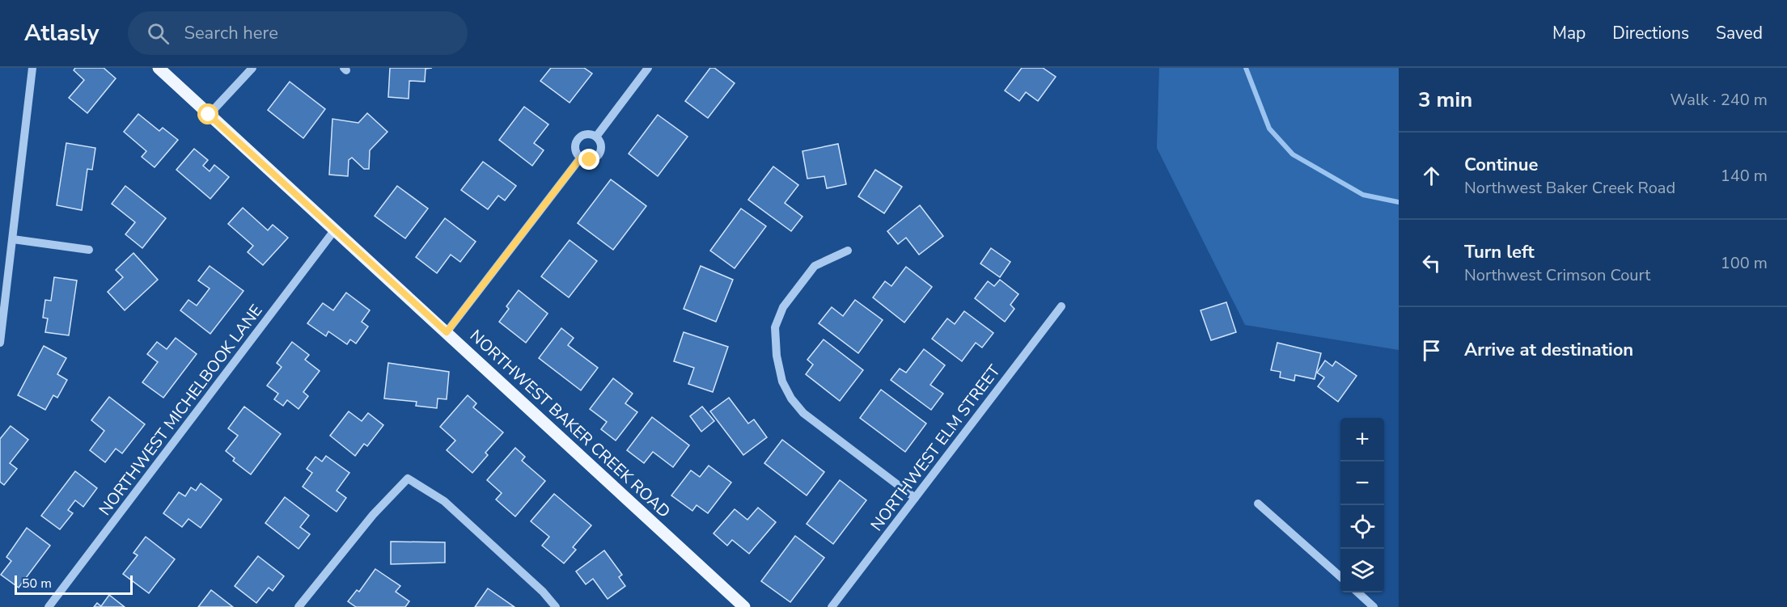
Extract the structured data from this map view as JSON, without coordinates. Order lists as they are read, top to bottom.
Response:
{
  "streets": {
    "main road": ["NORTHWEST BAKER CREEK ROAD"],
    "street": ["NORTHWEST MICHELBOOK LANE", "NORTHWEST ELM STREET"]
  },
  "crossings": [
    ["NORTHWEST MICHELBOOK LANE", "NORTHWEST BAKER CREEK ROAD"]
  ],
  "scale_bar": "50 m",
  "page": {
    "header": "Atlasly",
    "search": "Search here",
    "nav": ["Map", "Directions", "Saved"],
    "heading": ["3 min", "Walk · 240 m"],
    "list": [
      ["Continue", "Northwest Baker Creek Road", "140 m"],
      ["Turn left", "Northwest Crimson Court", "100 m"],
      "Arrive at destination"
    ],
    "map_buttons": ["+", "−"],
    "scale": "50 m"
  }
}
